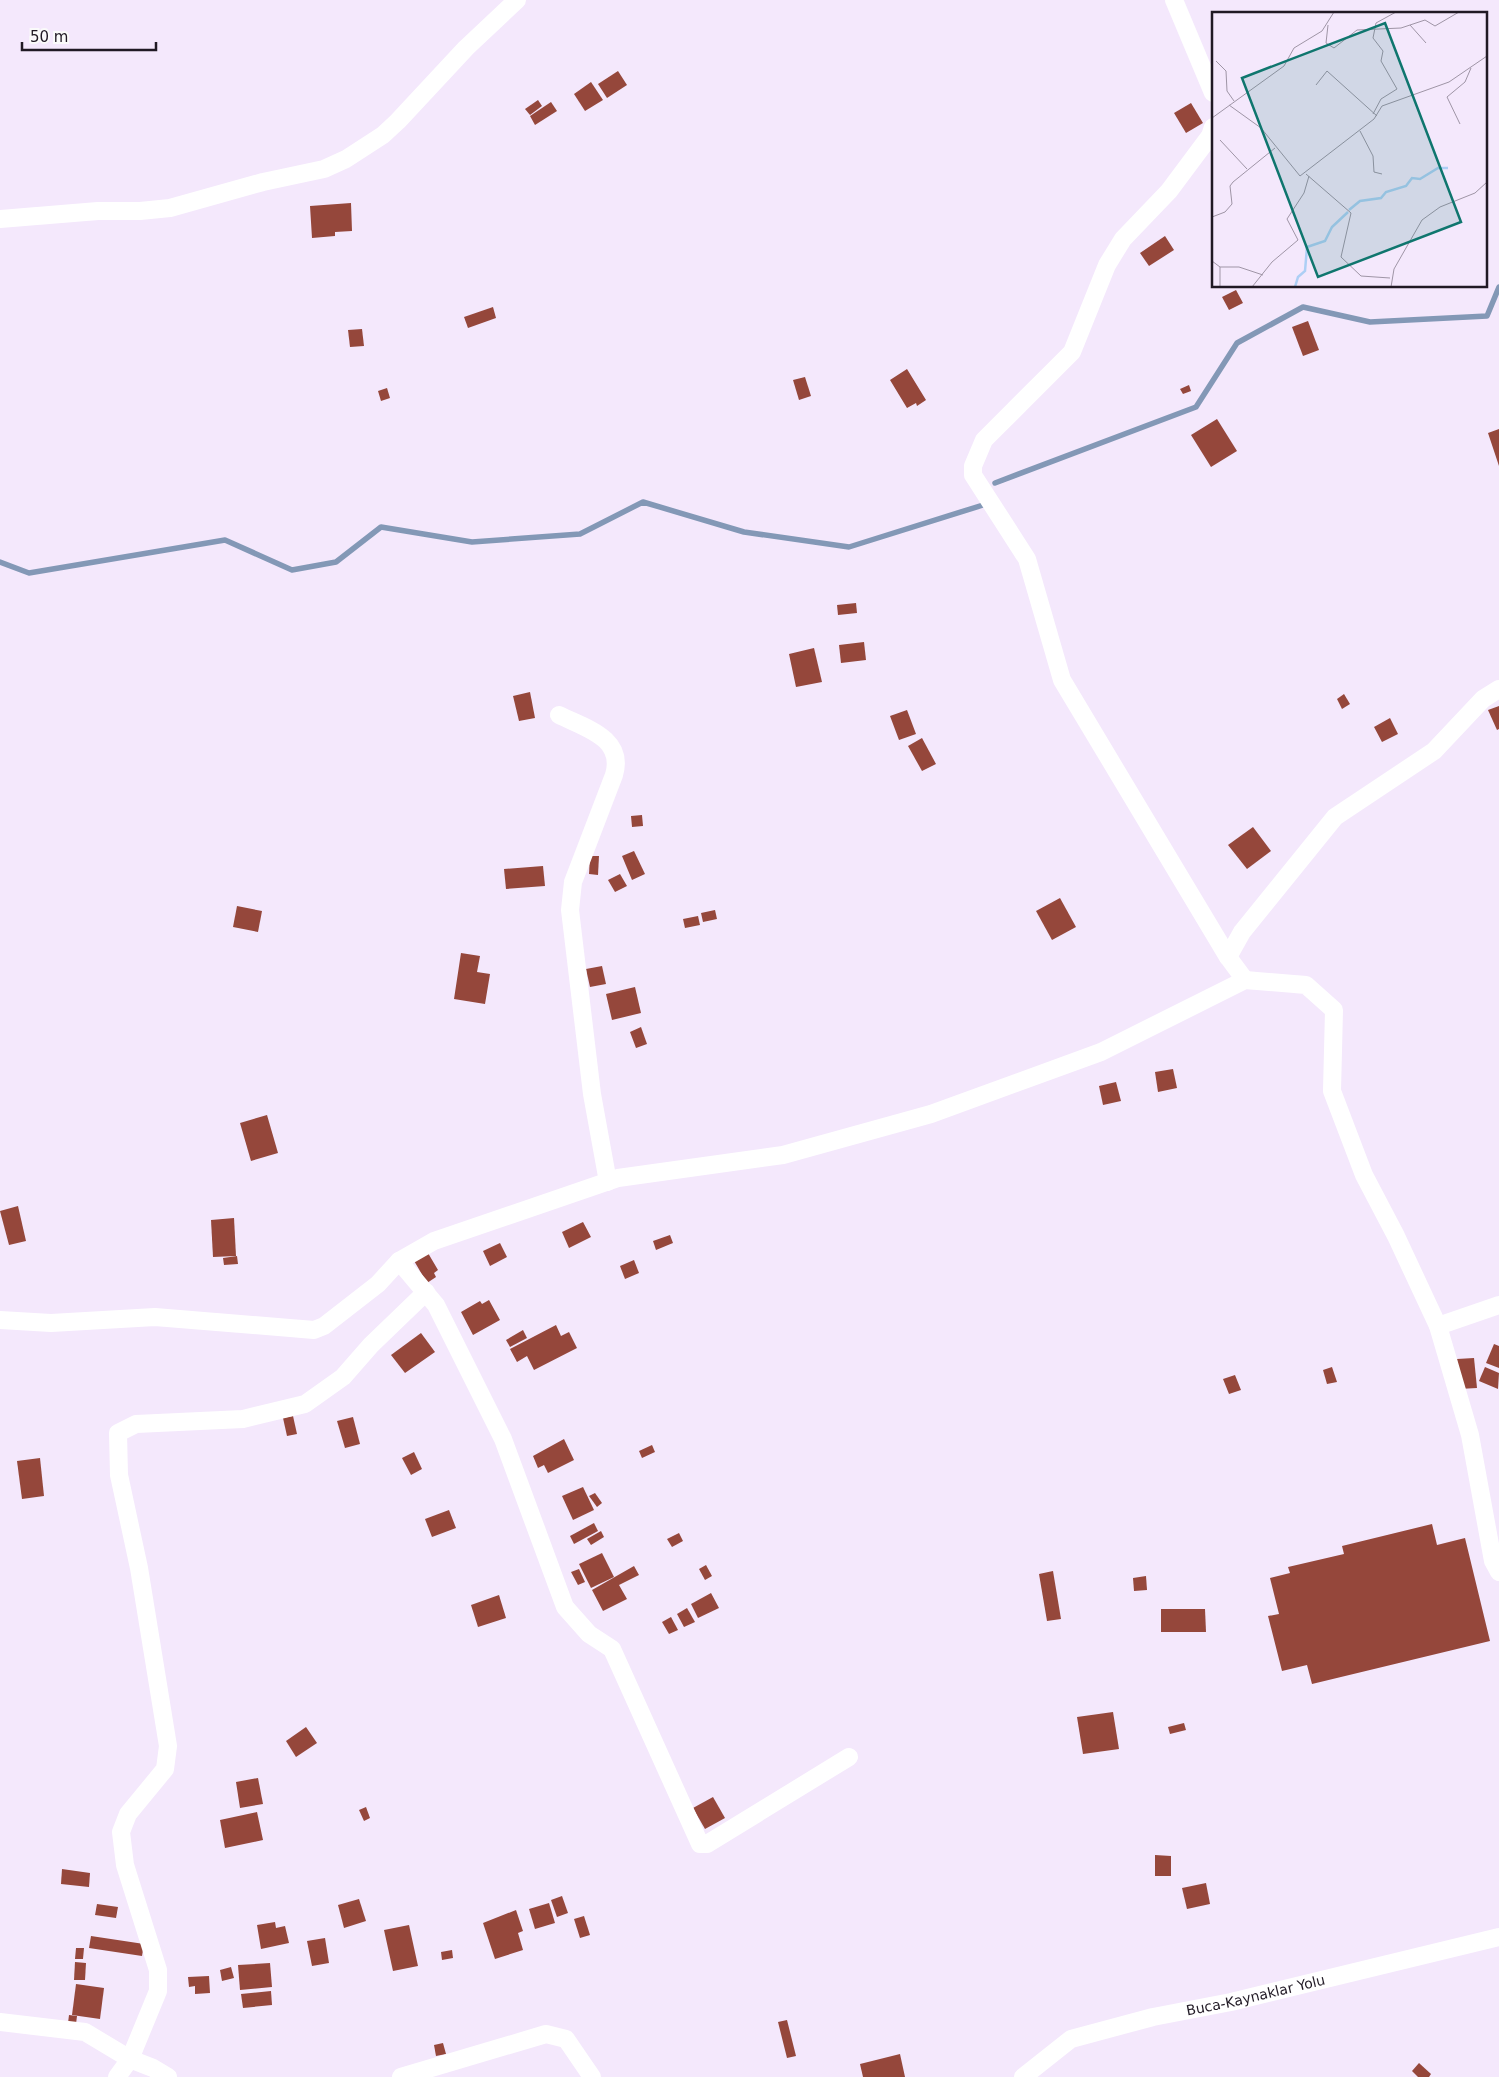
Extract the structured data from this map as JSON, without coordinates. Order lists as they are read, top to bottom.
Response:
{
  "streets": {
    "street": ["Buca-Kaynaklar Yolu"]
  },
  "scale_bar": "50 m"
}
